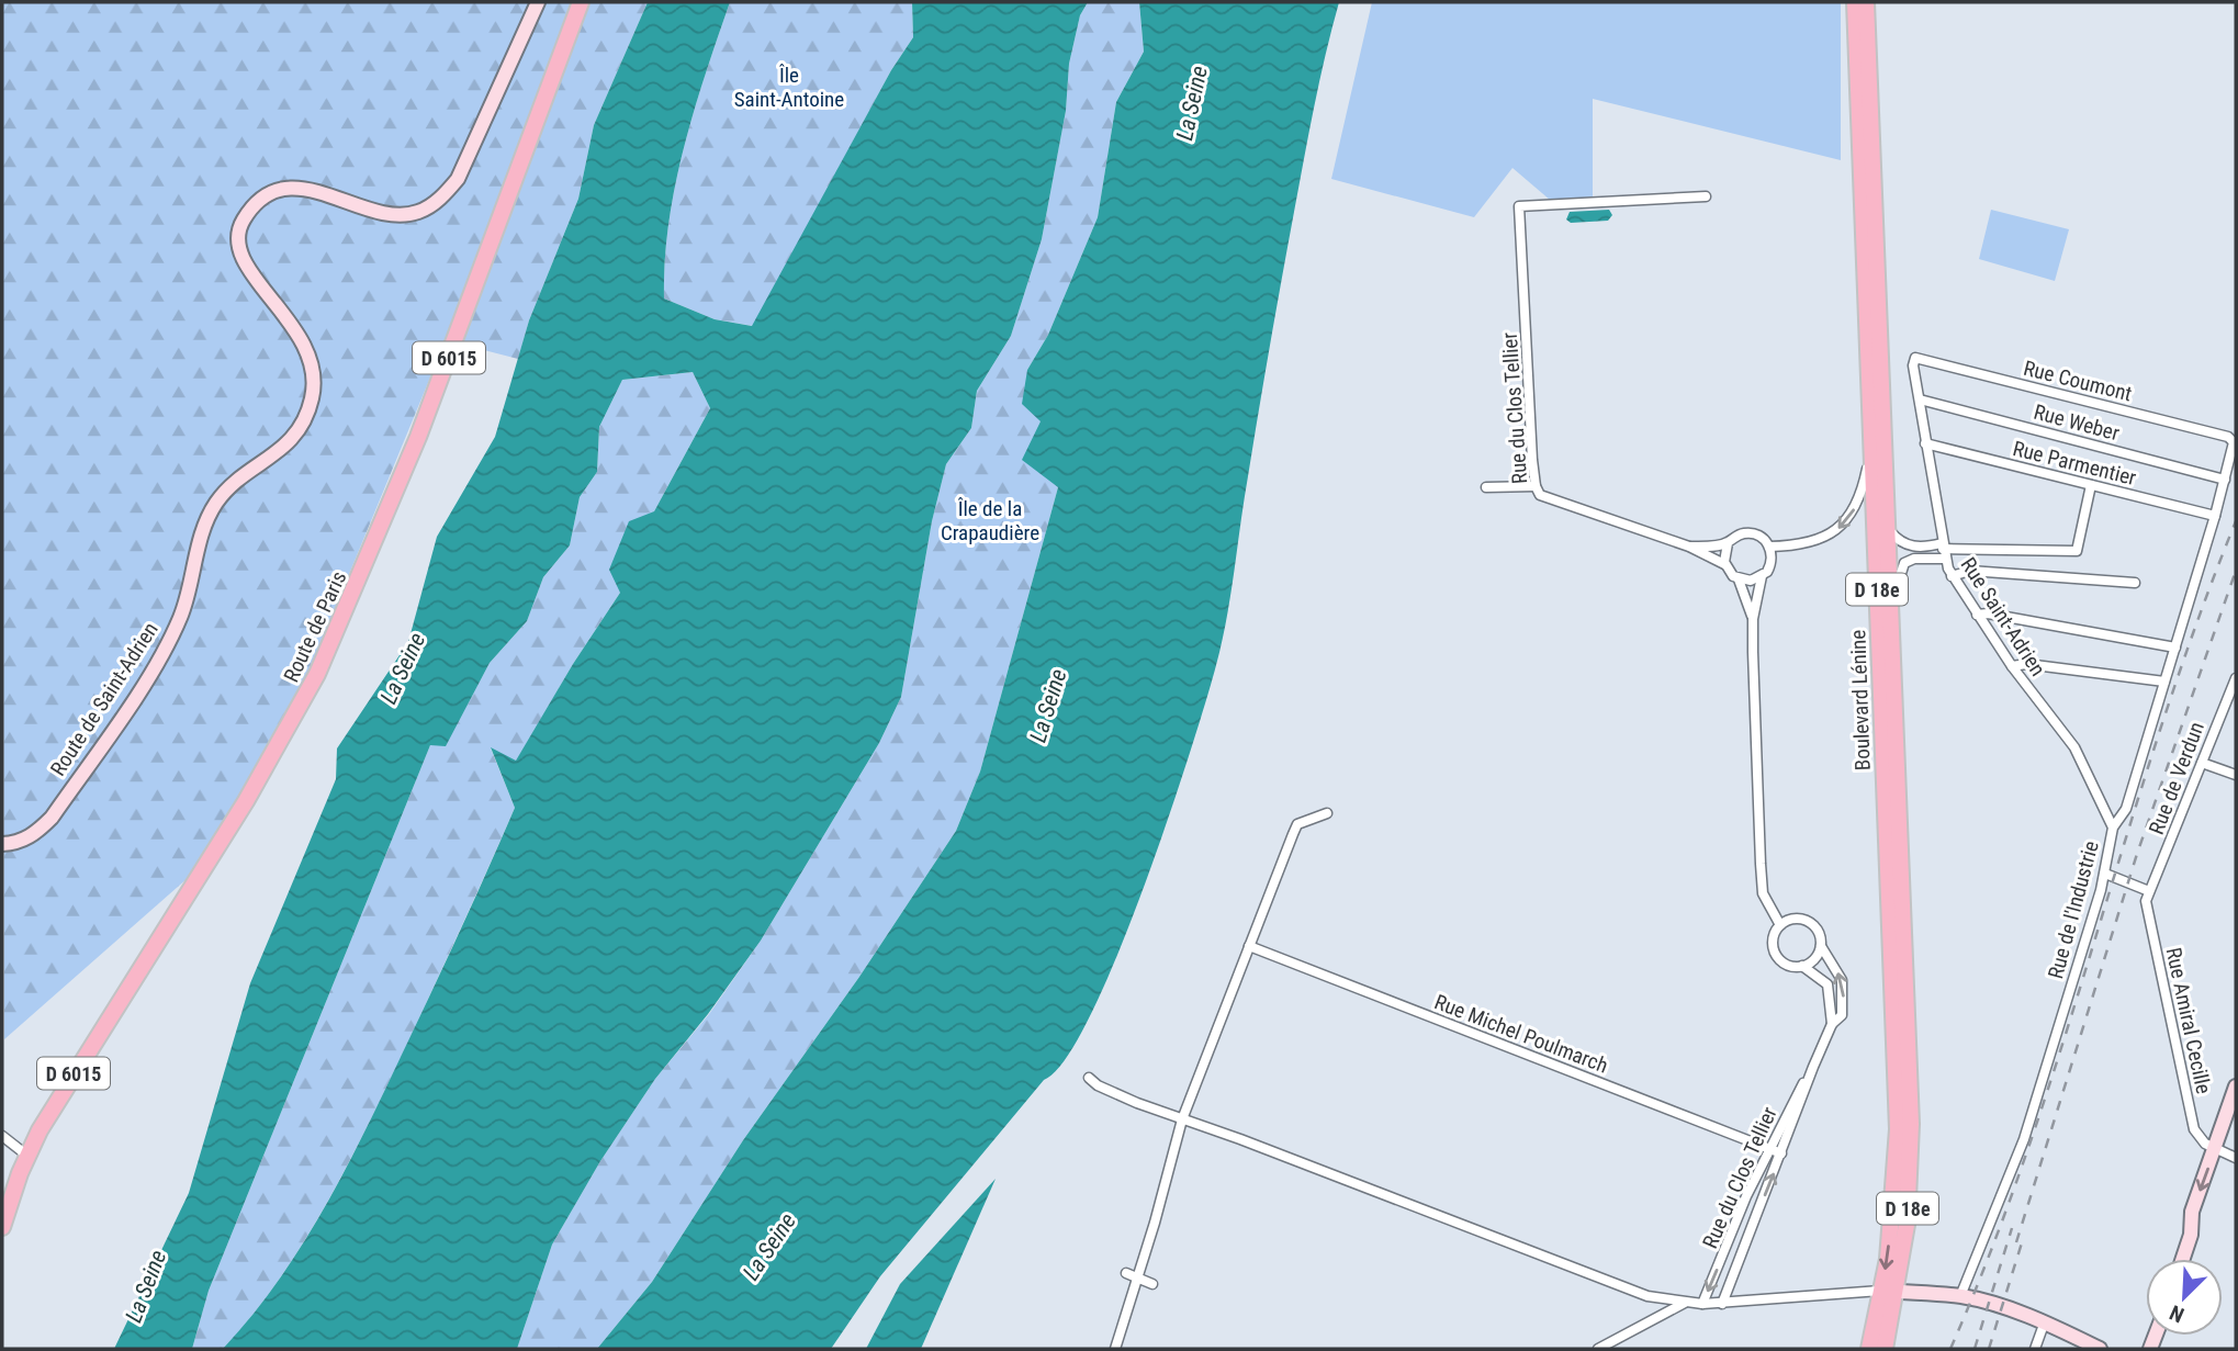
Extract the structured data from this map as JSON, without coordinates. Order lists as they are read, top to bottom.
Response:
{
  "streets": {
    "main road": [
      "D 6015",
      "D 18e",
      "Route de Paris",
      "Route de Saint-Adrien",
      "Boulevard Lénine"
    ],
    "street": [
      "Rue Coumont",
      "Rue du Clos Tellier",
      "Rue Weber",
      "Rue Parmentier",
      "Rue Saint-Adrien",
      "Rue de Verdun",
      "Rue de l'Industrie",
      "Rue Amiral Cecille",
      "Rue Michel Poulmarch"
    ]
  },
  "crossings": [
    ["Rue Coumont", "Rue Saint-Adrien"],
    ["Rue Coumont", "Rue de l'Industrie"],
    ["Rue du Clos Tellier", "Rue Michel Poulmarch"],
    ["Rue Weber", "Rue Saint-Adrien"],
    ["Rue Weber", "Rue de l'Industrie"],
    ["Rue Parmentier", "Rue Saint-Adrien"],
    ["Rue Parmentier", "Rue de l'Industrie"],
    ["D 18e", "Boulevard Lénine"],
    ["Rue Saint-Adrien", "Rue de l'Industrie"],
    ["Rue de Verdun", "Rue Amiral Cecille"]
  ],
  "water": ["La Seine"],
  "parks": ["Île Saint-Antoine", "Île de la Crapaudière"],
  "north": "bottom left"
}
